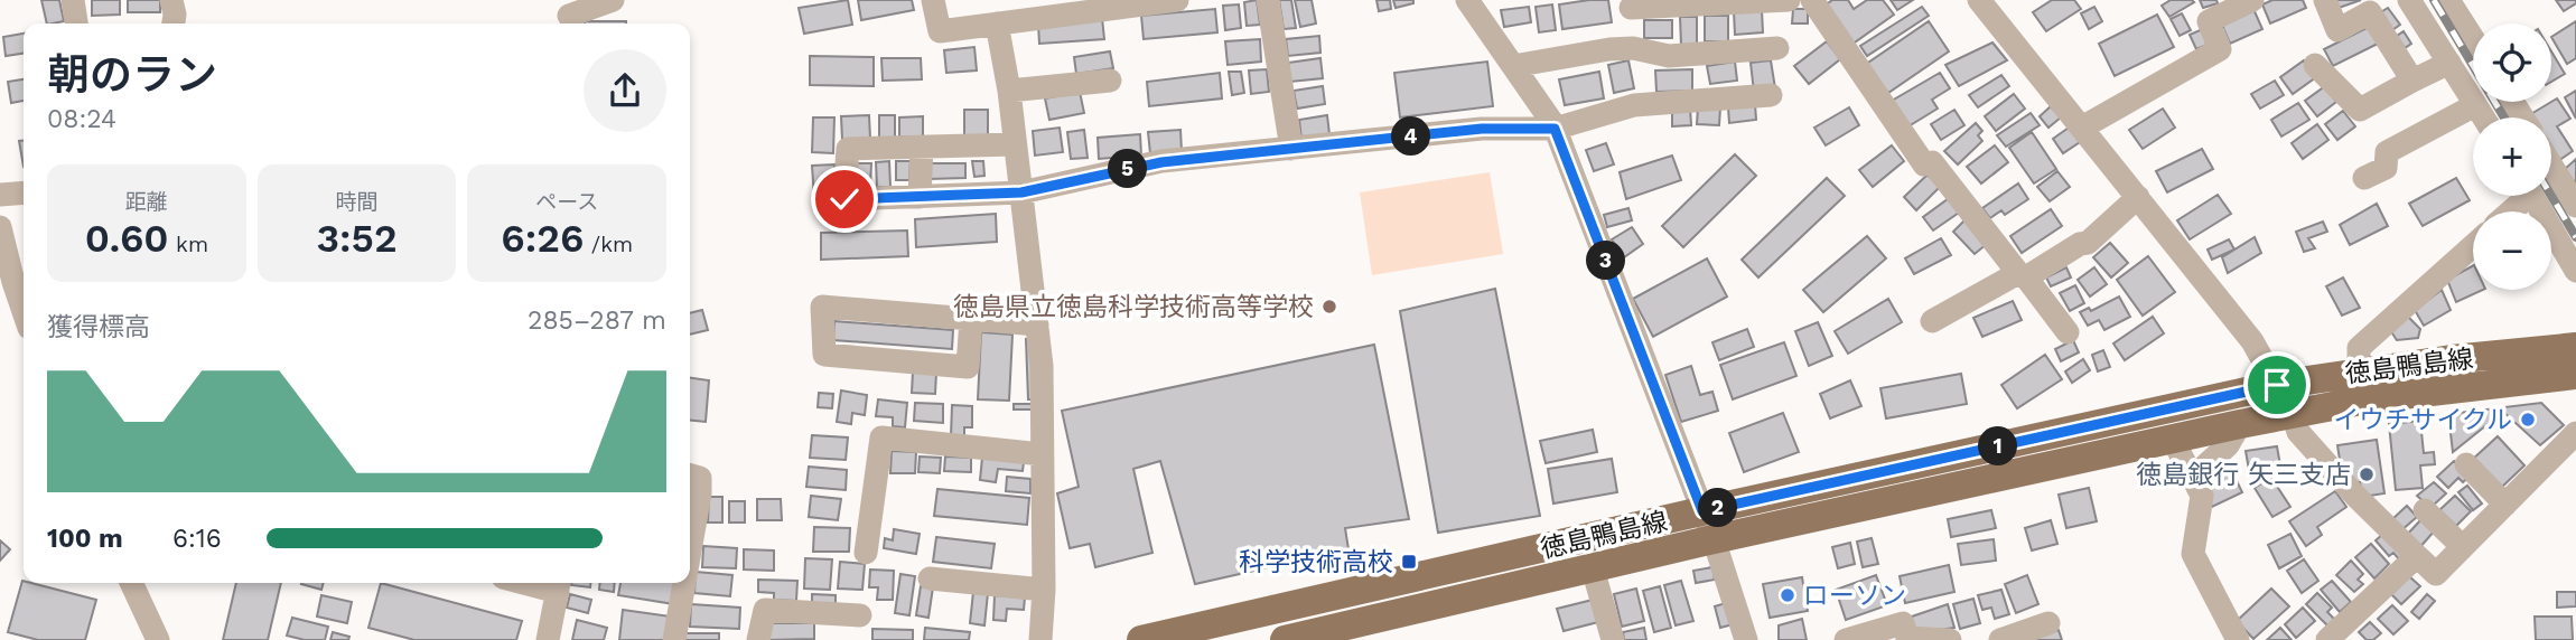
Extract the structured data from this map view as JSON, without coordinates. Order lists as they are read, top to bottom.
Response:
{
  "streets": {
    "main road": ["徳島鴨島線"]
  },
  "places": {
    "other": [
      "徳島県立徳島科学技術高等学校",
      "イウチサイクル",
      "徳島銀行 矢三支店",
      "ローソン"
    ],
    "transit": ["科学技術高校"]
  },
  "page": {
    "map_buttons": ["+", "−"],
    "heading": ["朝のラン", "08:24"],
    "pins": [
      "4",
      "5",
      "3",
      "1",
      "2"
    ],
    "stats": [
      ["距離", "0.60 km"],
      ["時間", "3:52"],
      ["ペース", "6:26 /km"]
    ],
    "chart": ["獲得標高", "285–287 m"],
    "list": [
      {
        "name": "100 m",
        "note": "6:16"
      }
    ]
  }
}
